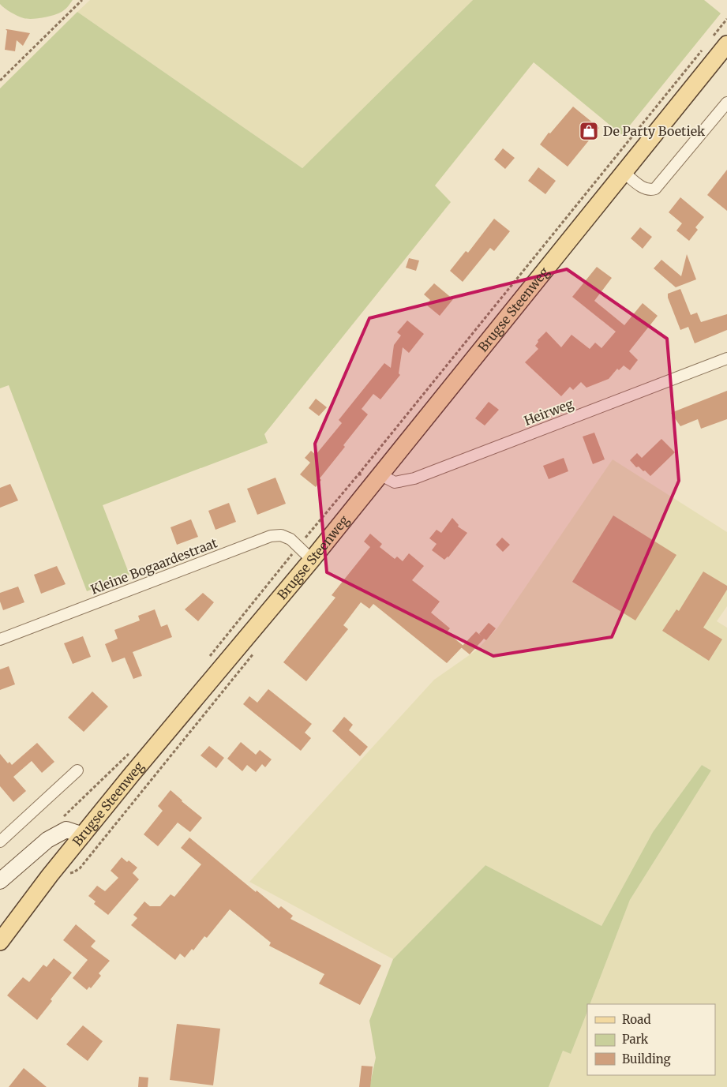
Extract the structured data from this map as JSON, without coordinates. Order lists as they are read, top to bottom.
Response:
{
  "streets": {
    "main road": ["Brugse Steenweg"],
    "street": ["Heirweg", "Kleine Bogaardestraat"]
  },
  "crossings": [
    ["Brugse Steenweg", "Heirweg"],
    ["Brugse Steenweg", "Kleine Bogaardestraat"]
  ],
  "places": {
    "shop": ["De Party Boetiek"]
  },
  "legend": ["Road", "Park", "Building"]
}
